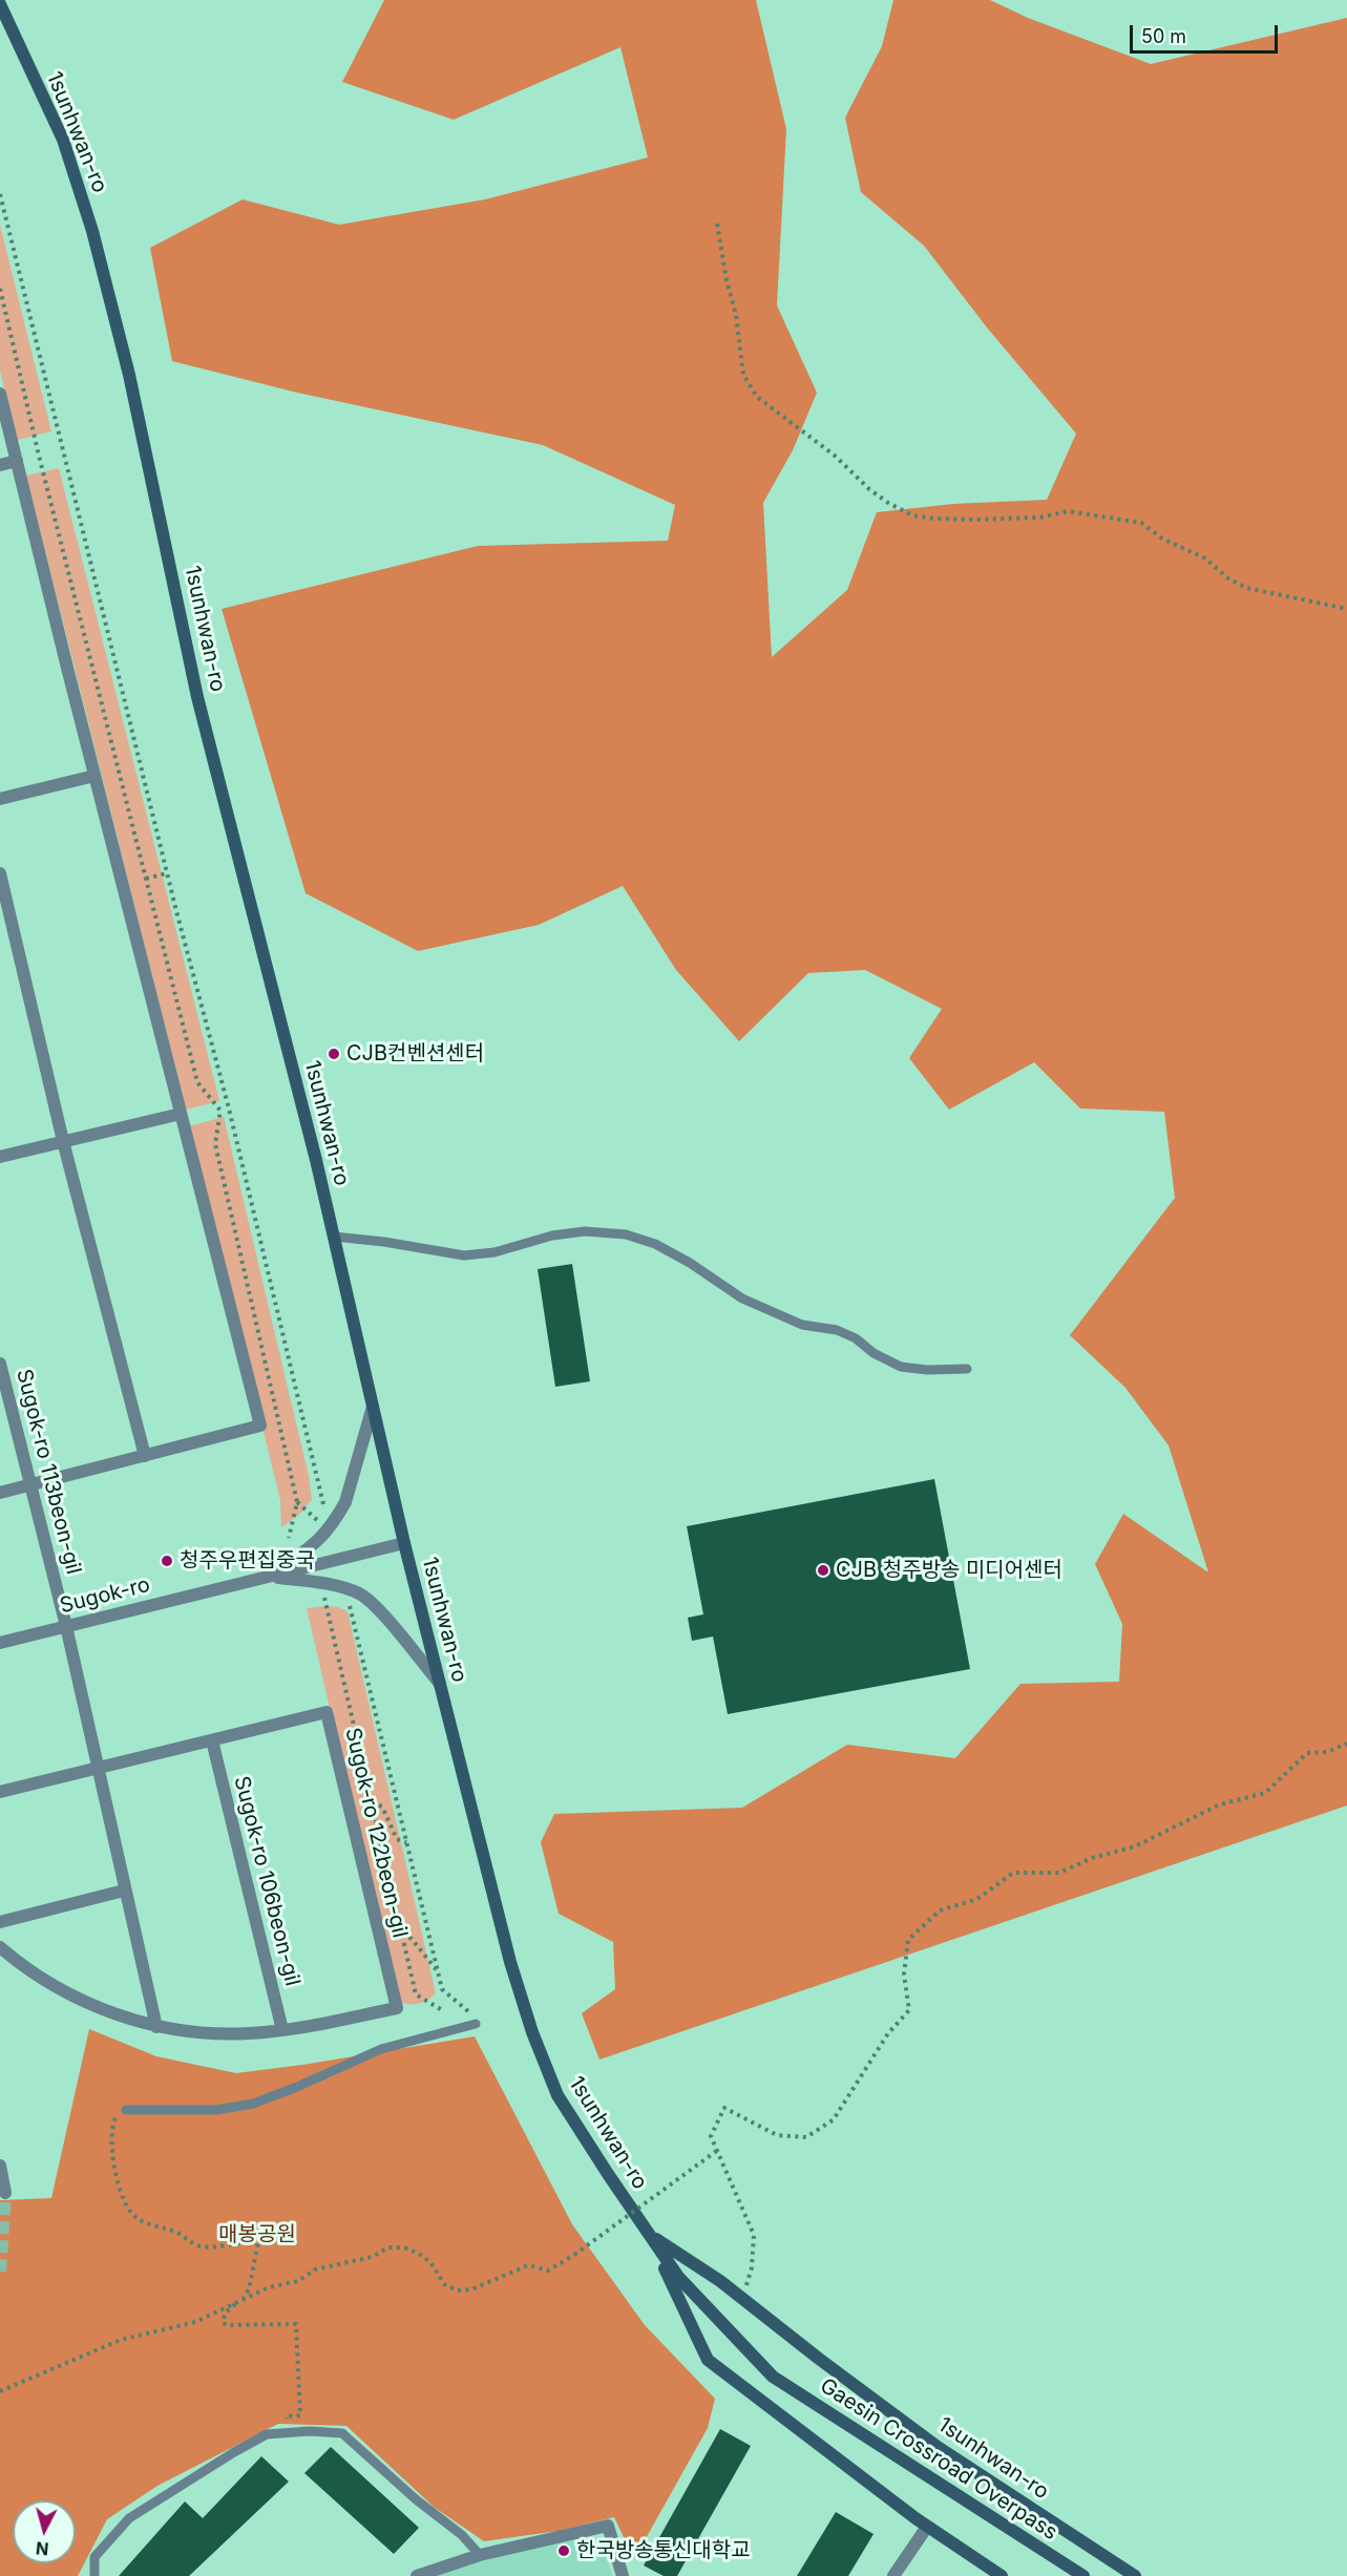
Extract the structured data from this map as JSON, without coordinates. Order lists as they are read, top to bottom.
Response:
{
  "streets": {
    "main road": ["1sunhwan-ro", "Gaesin Crossroad Overpass"],
    "street": [
      "Sugok-ro 113beon-gil",
      "Sugok-ro",
      "Sugok-ro 122beon-gil",
      "Sugok-ro 106beon-gil"
    ]
  },
  "crossings": [
    ["1sunhwan-ro", "Sugok-ro"],
    ["1sunhwan-ro", "Gaesin Crossroad Overpass"],
    ["Sugok-ro 113beon-gil", "Sugok-ro"],
    ["Sugok-ro 113beon-gil", "Sugok-ro 122beon-gil"],
    ["Sugok-ro 122beon-gil", "Sugok-ro 106beon-gil"]
  ],
  "parks": ["매봉공원"],
  "places": [
    "CJB컨벤션센터",
    "청주우편집중국",
    "CJB 청주방송 미디어센터",
    "한국방송통신대학교"
  ],
  "scale_bar": "50 m",
  "north": "bottom"
}
